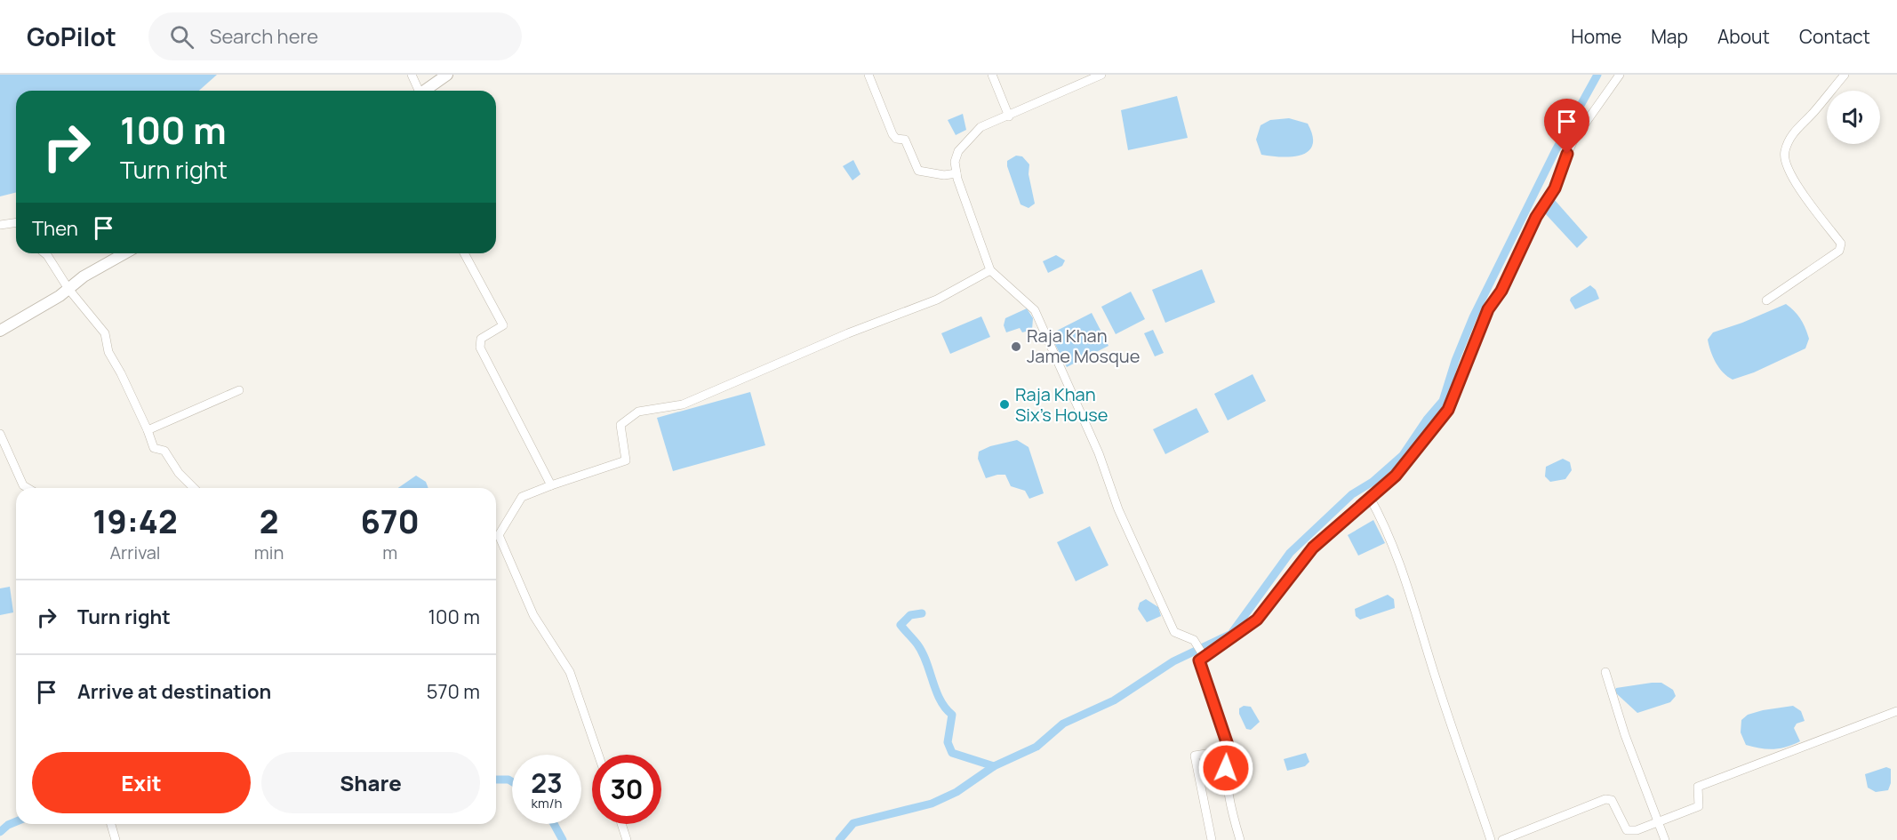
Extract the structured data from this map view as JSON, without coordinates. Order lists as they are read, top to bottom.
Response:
{
  "places": ["Raja Khan Jame Mosque", "Raja Khan Six's House"],
  "page": {
    "header": "GoPilot",
    "search": "Search here",
    "nav": [
      "Home",
      "Map",
      "About",
      "Contact"
    ],
    "turn": ["100 m", "Turn right"],
    "then": "Then",
    "eta": [
      "19:42",
      "Arrival",
      "2",
      "min",
      "670",
      "m"
    ],
    "list": [
      {
        "name": "Turn right",
        "value": "100 m"
      },
      {
        "name": "Arrive at destination",
        "value": "570 m"
      }
    ],
    "buttons": ["Exit", "Share"],
    "speed": "23 km/h",
    "limit": "30"
  }
}
